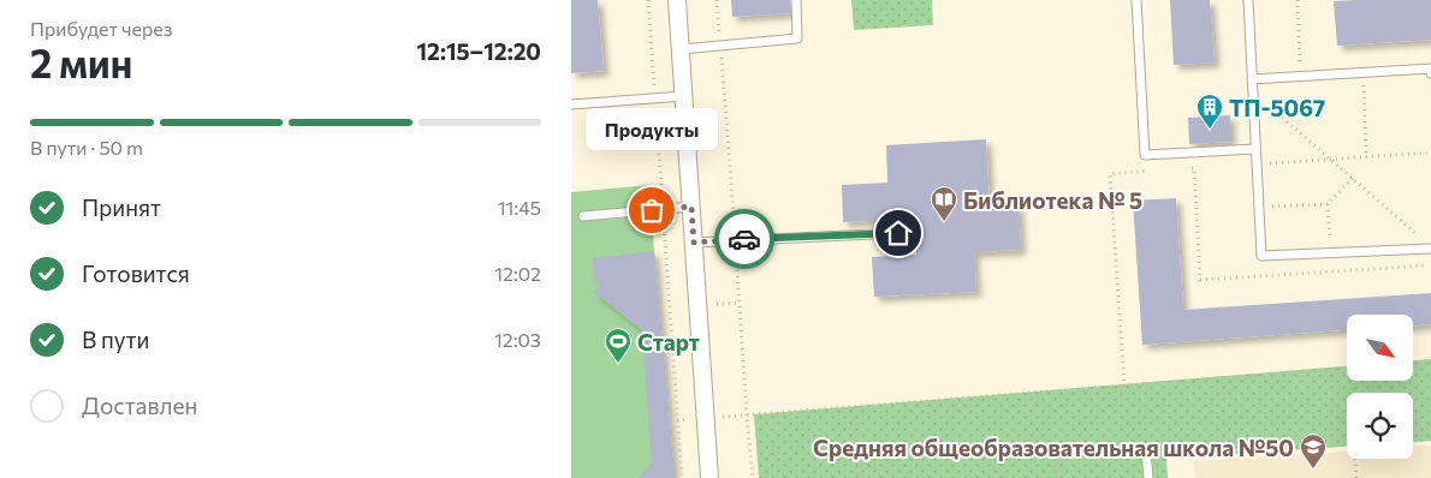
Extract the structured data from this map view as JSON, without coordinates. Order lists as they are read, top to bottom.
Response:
{
  "places": {
    "building": ["ТП-5067"],
    "other": ["Продукты"],
    "library": ["Библиотека № 5"],
    "sports": ["Старт"],
    "school or university": ["Средняя общеобразовательная школа №50"]
  },
  "north": "bottom right",
  "page": {
    "heading": ["2 мин", "Прибудет через", "12:15–12:20"],
    "bar": "В пути · 50 m",
    "bubble": "Продукты",
    "list": [
      ["Принят", "11:45"],
      ["Готовится", "12:02"],
      ["В пути", "12:03"],
      "Доставлен"
    ]
  }
}
